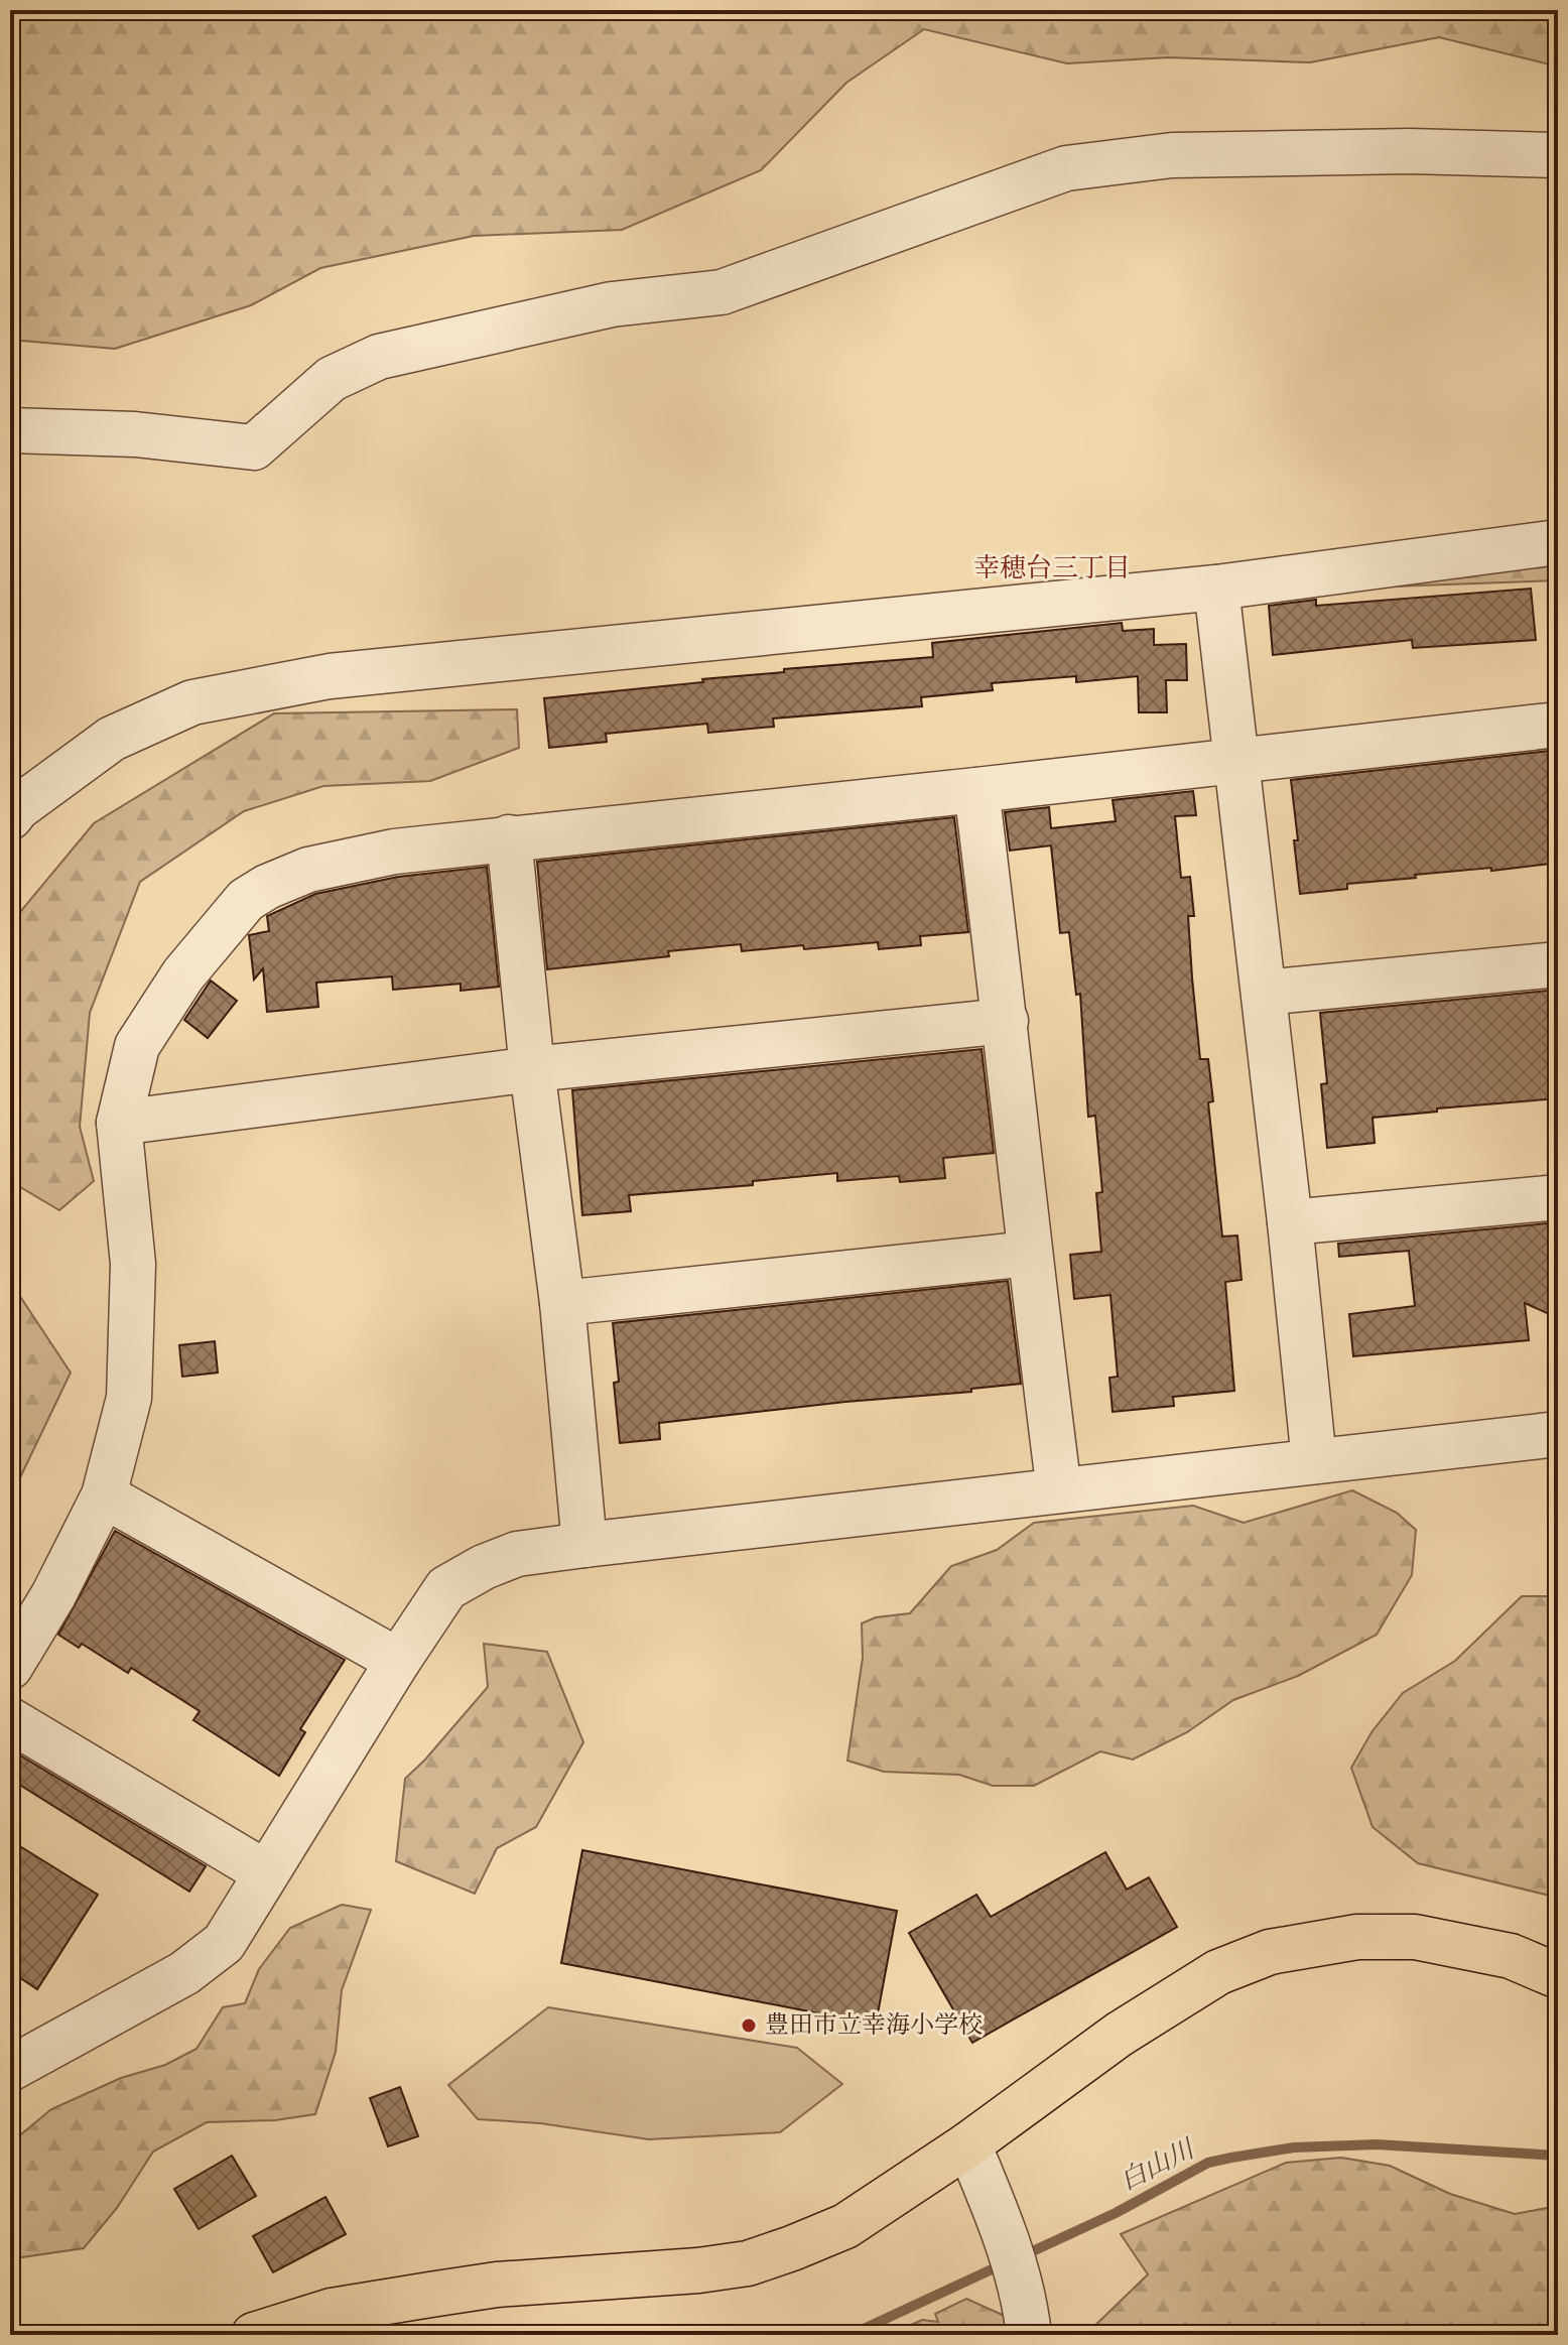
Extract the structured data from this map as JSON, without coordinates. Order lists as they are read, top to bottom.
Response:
{
  "districts": ["幸穂台三丁目"],
  "water": ["白山川"],
  "places": ["豊田市立幸海小学校"]
}
